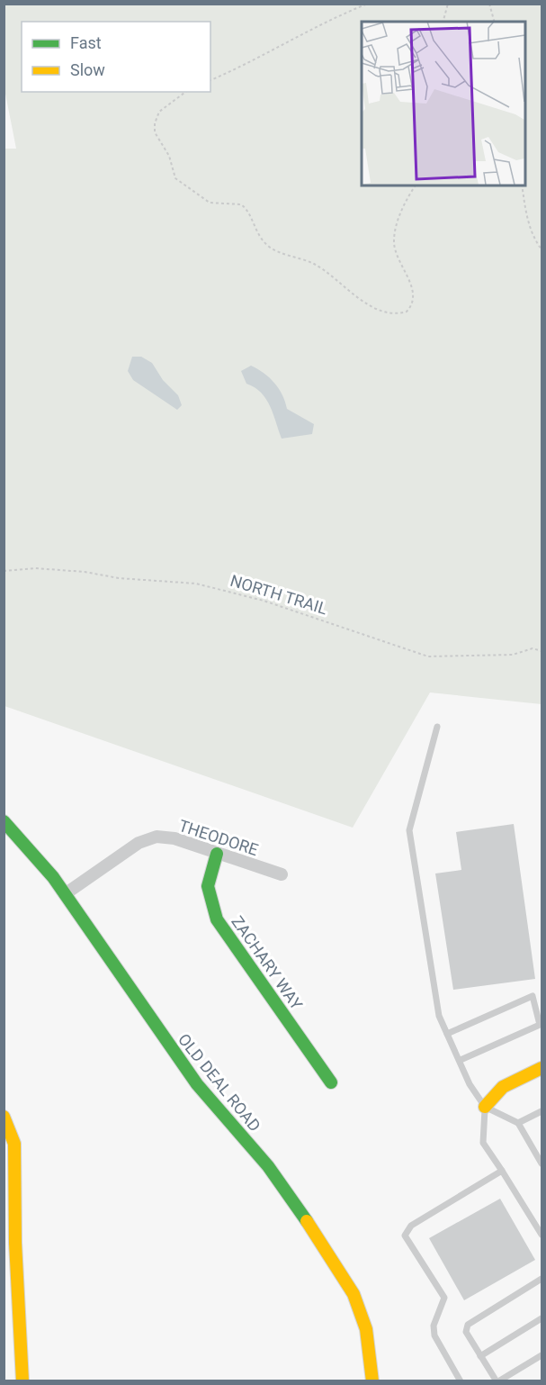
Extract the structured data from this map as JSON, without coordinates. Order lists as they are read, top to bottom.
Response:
{
  "streets": {
    "street": ["THEODORE", "ZACHARY WAY", "OLD DEAL ROAD"],
    "path": ["NORTH TRAIL"]
  },
  "crossings": [
    ["THEODORE", "ZACHARY WAY"],
    ["THEODORE", "OLD DEAL ROAD"]
  ],
  "legend": ["Fast", "Slow"]
}
